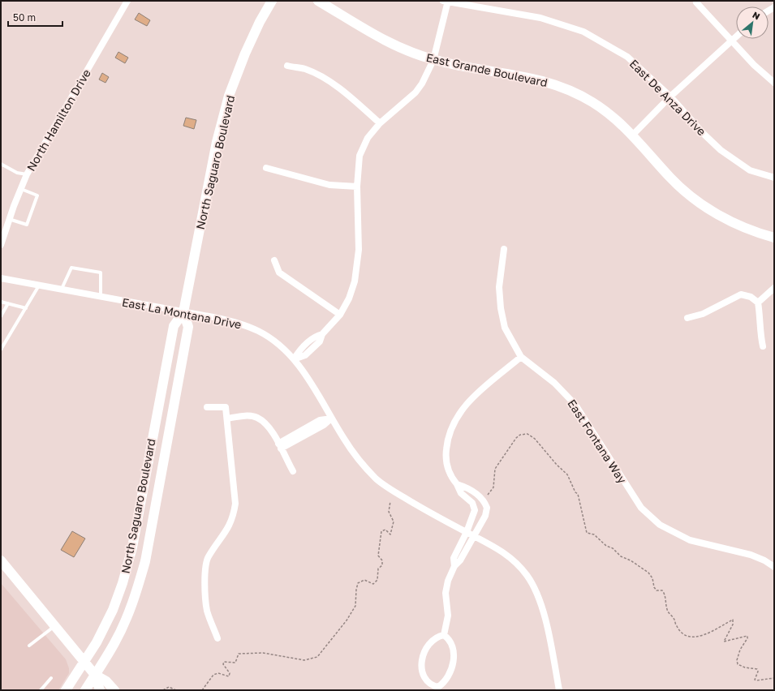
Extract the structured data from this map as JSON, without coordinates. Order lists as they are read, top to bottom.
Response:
{
  "streets": {
    "main road": ["East Grande Boulevard", "North Saguaro Boulevard"],
    "street": [
      "East De Anza Drive",
      "North Hamilton Drive",
      "East La Montana Drive",
      "East Fontana Way"
    ]
  },
  "crossings": [
    ["North Saguaro Boulevard", "East La Montana Drive"]
  ],
  "scale_bar": "50 m",
  "north": "top right"
}
